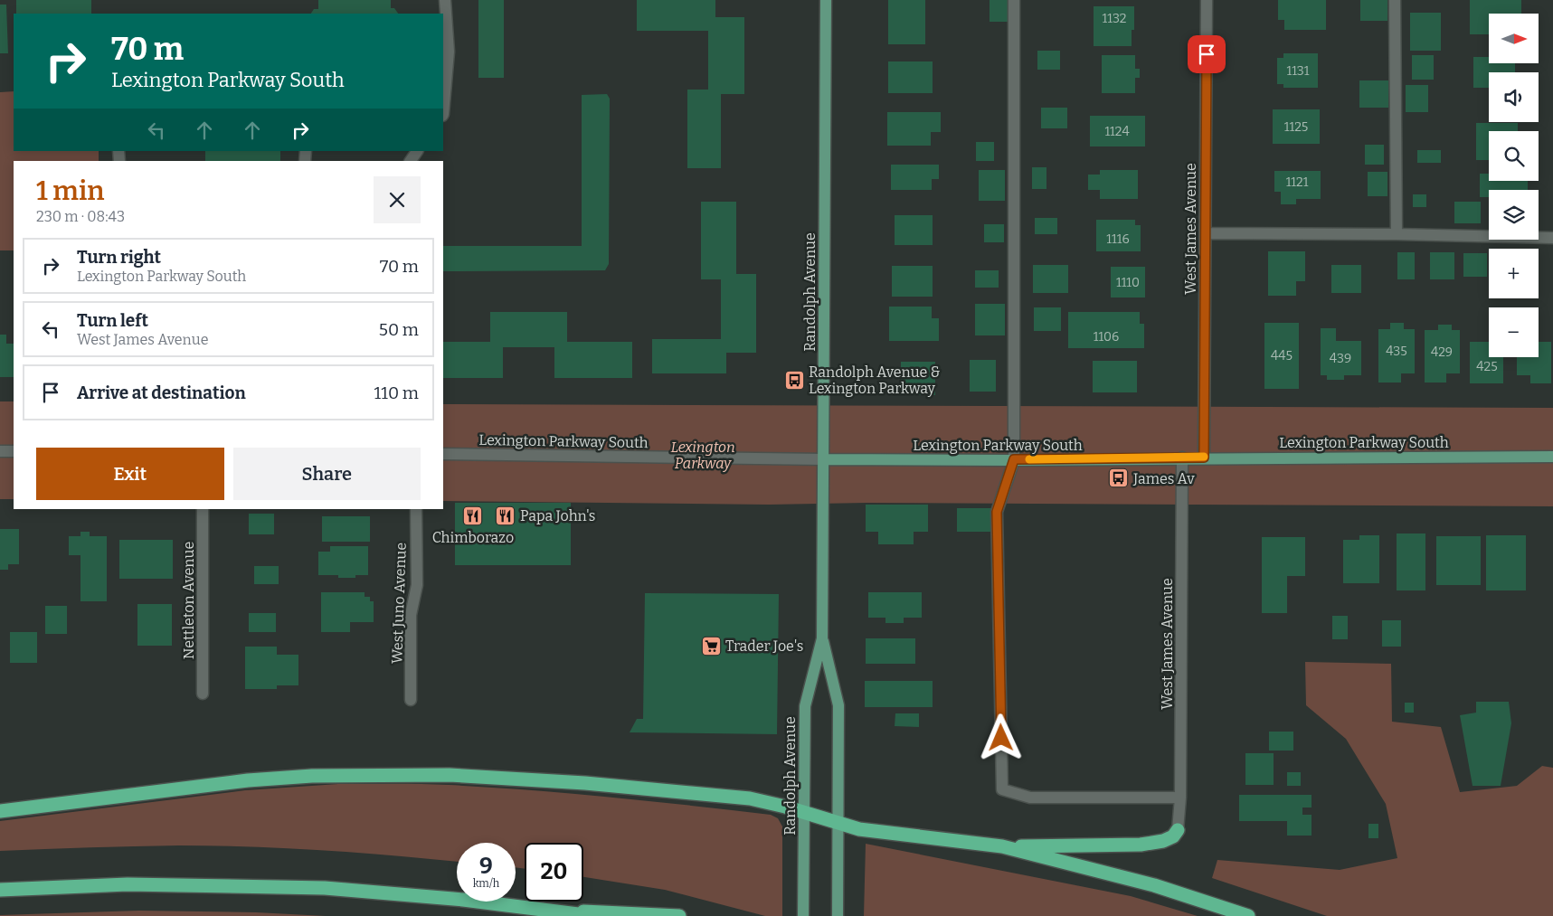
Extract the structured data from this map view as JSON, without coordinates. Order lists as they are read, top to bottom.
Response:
{
  "streets": {
    "main road": ["Randolph Avenue", "Lexington Parkway South"],
    "street": ["West James Avenue", "Nettleton Avenue", "West Juno Avenue"]
  },
  "crossings": [
    ["West James Avenue", "Lexington Parkway South"],
    ["Randolph Avenue", "Lexington Parkway South"]
  ],
  "parks": ["Lexington Parkway"],
  "places": {
    "bus stop": ["Randolph Avenue & Lexington Parkway", "James Av"],
    "restaurant": ["Chimborazo", "Papa John's"],
    "supermarket": ["Trader Joe's"]
  },
  "house_numbers": [
    "1132",
    "1131",
    "1125",
    "1124",
    "1121",
    "1116",
    "1110",
    "1106",
    "435",
    "429",
    "445",
    "439",
    "425"
  ],
  "north": "right",
  "page": {
    "map_buttons": ["+", "−"],
    "turn": ["70 m", "Lexington Parkway South"],
    "heading": ["1 min", "230 m · 08:43"],
    "list": [
      {
        "name": "Turn right",
        "note": "Lexington Parkway South",
        "value": "70 m"
      },
      {
        "name": "Turn left",
        "note": "West James Avenue",
        "value": "50 m"
      },
      {
        "name": "Arrive at destination",
        "value": "110 m"
      }
    ],
    "buttons": ["Exit", "Share"],
    "speed": "9 km/h",
    "limit": "20"
  }
}
